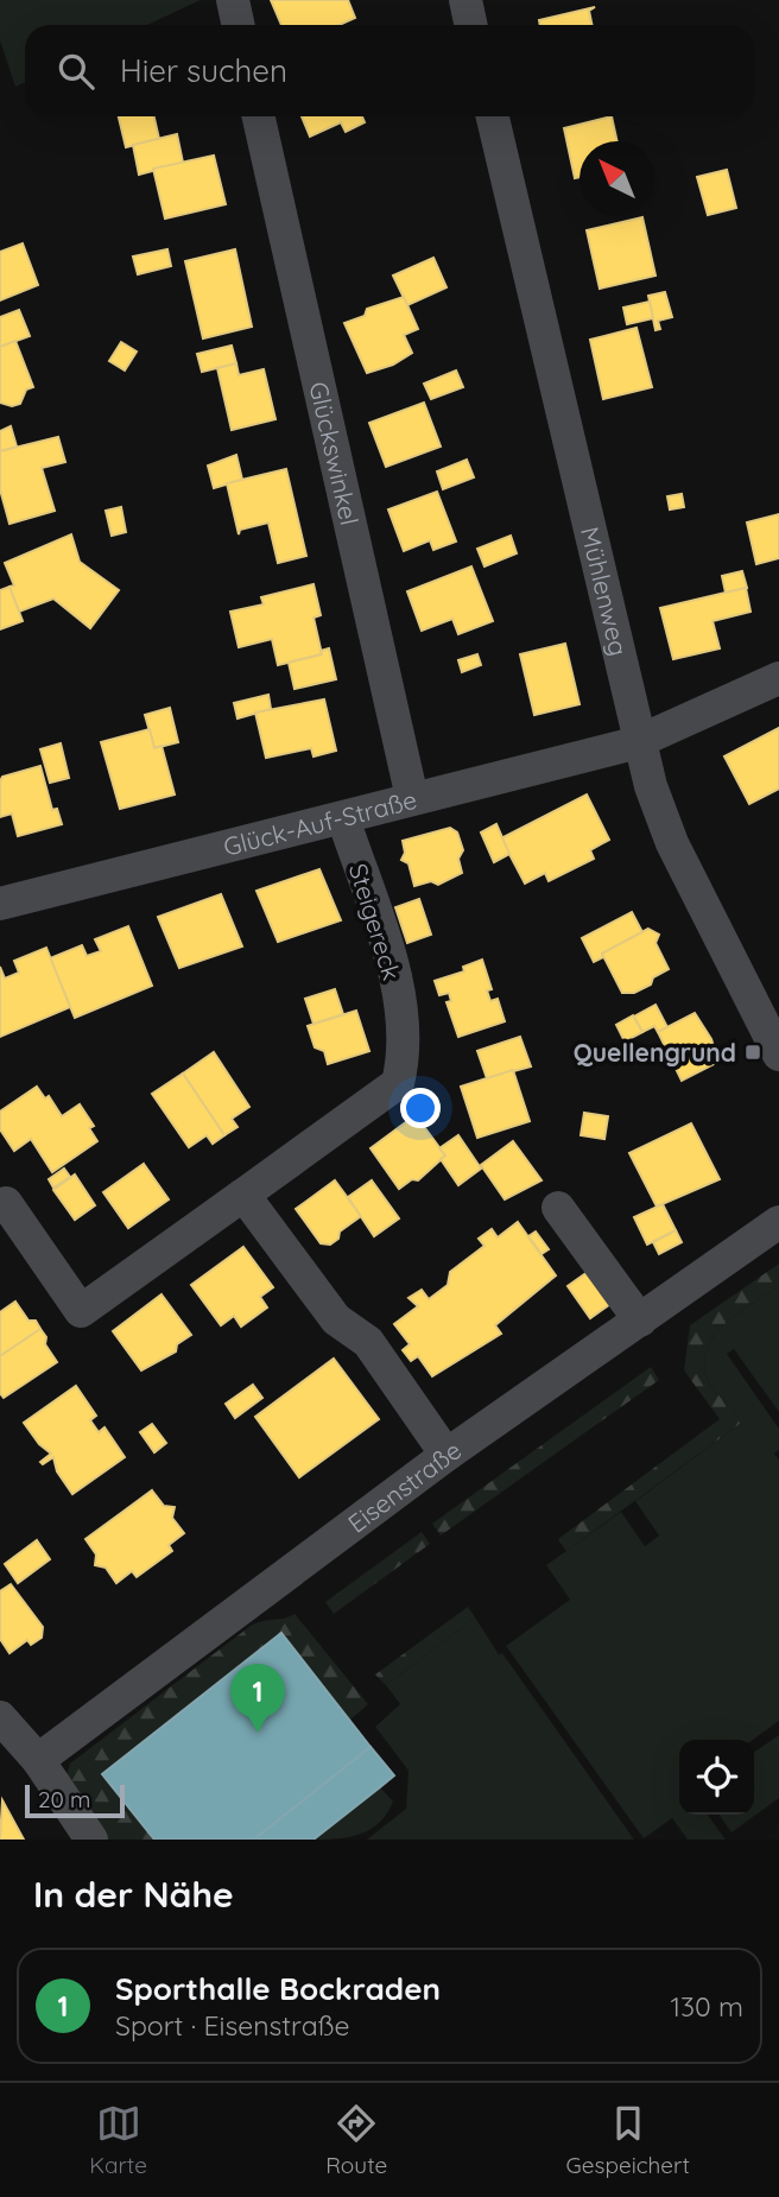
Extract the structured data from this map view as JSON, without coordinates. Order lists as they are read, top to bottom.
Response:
{
  "streets": {
    "street": [
      "Glückswinkel",
      "Mühlenweg",
      "Glück-Auf-Straße",
      "Steigereck",
      "Eisenstraße"
    ]
  },
  "crossings": [
    ["Glückswinkel", "Glück-Auf-Straße"],
    ["Mühlenweg", "Glück-Auf-Straße"],
    ["Glück-Auf-Straße", "Steigereck"]
  ],
  "places": {
    "transit": ["Quellengrund"]
  },
  "scale_bar": "20 m",
  "north": "top left",
  "page": {
    "search": "Hier suchen",
    "pins": "1",
    "scale": "20 m",
    "heading": "In der Nähe",
    "list": [
      {
        "mark": "1",
        "name": "Sporthalle Bockraden",
        "note": "Sport · Eisenstraße",
        "value": "130 m"
      }
    ],
    "nav": ["Karte", "Route", "Gespeichert"]
  }
}
